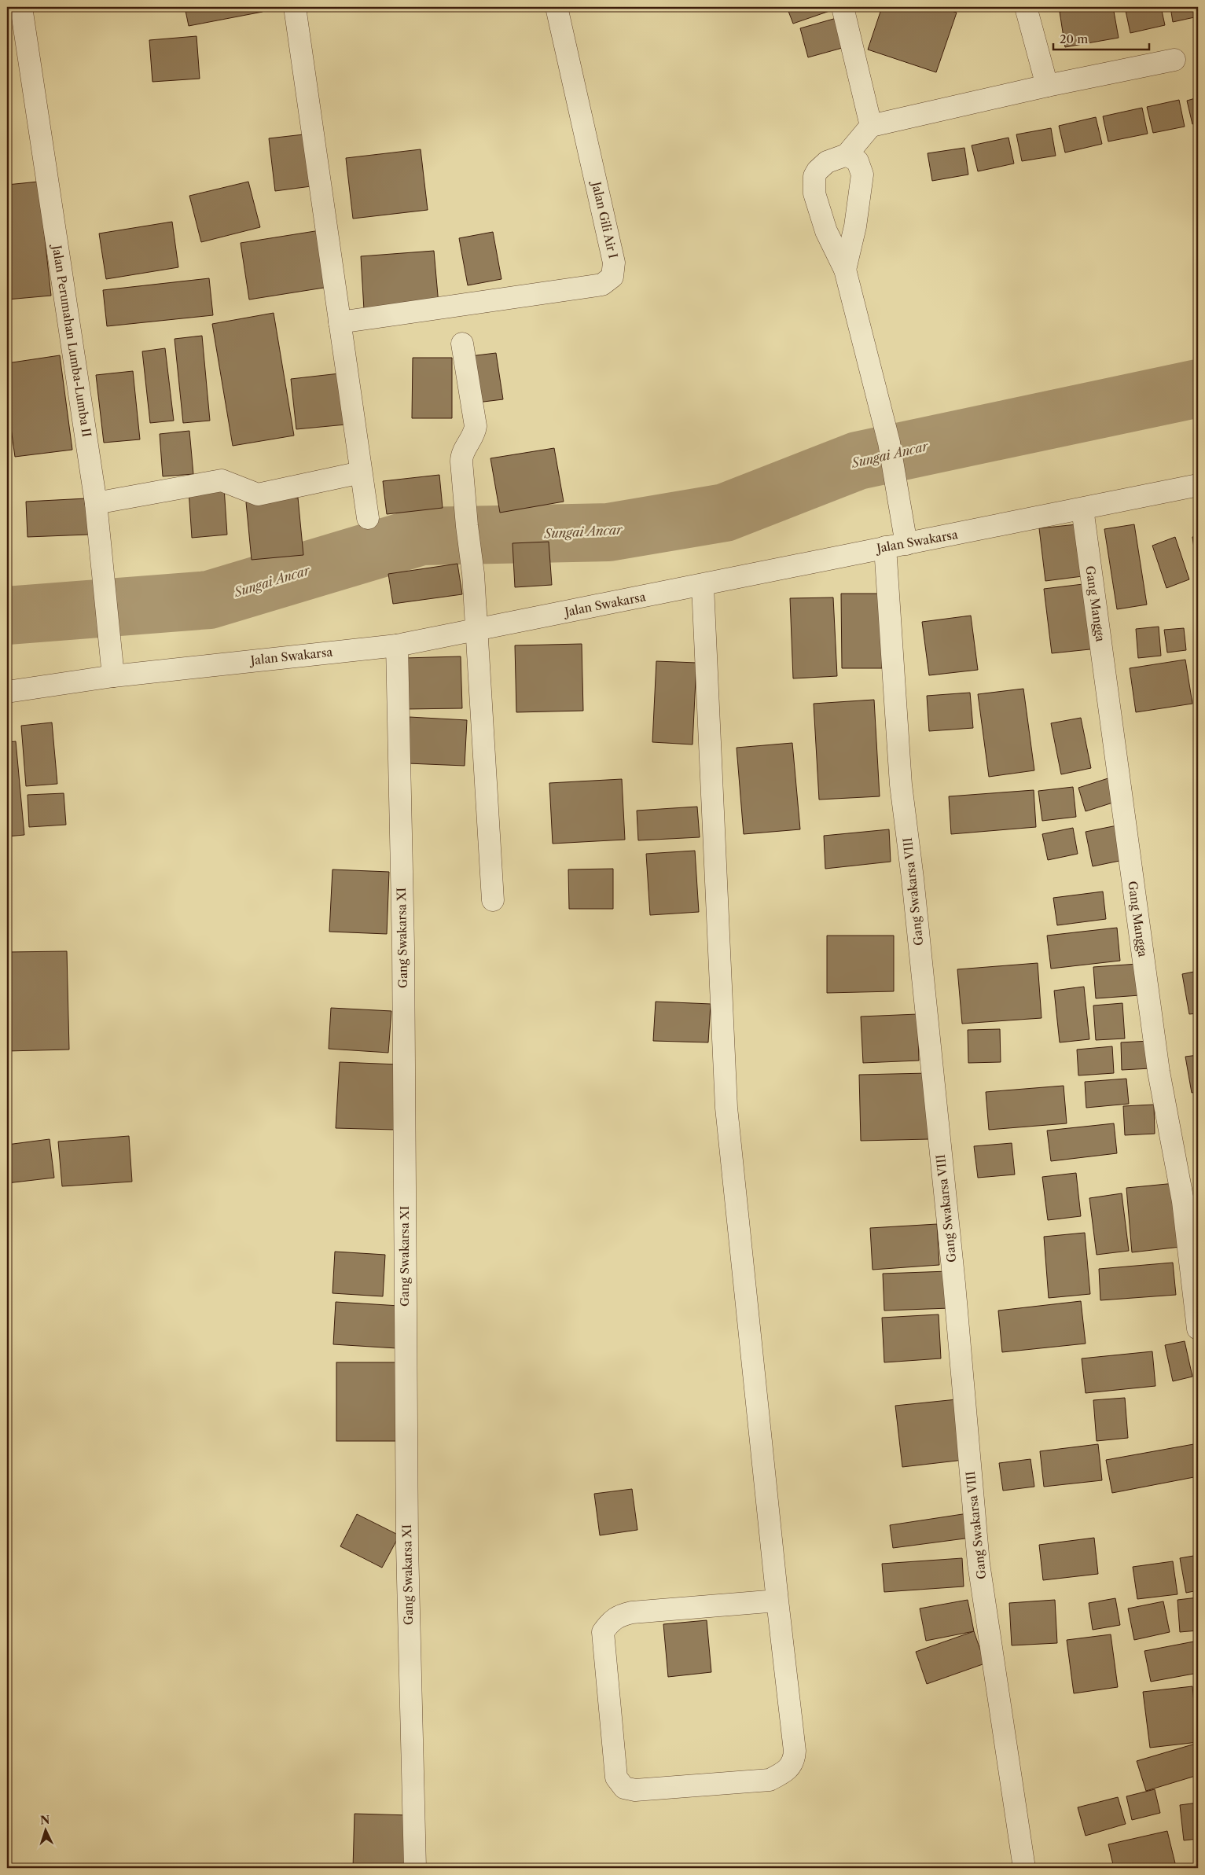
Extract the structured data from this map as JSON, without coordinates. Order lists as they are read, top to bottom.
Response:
{
  "streets": {
    "street": [
      "Jalan Gili Air I",
      "Jalan Perumahan Lumba-Lumba II",
      "Jalan Swakarsa",
      "Gang Mangga",
      "Gang Swakarsa VIII",
      "Gang Swakarsa XI"
    ]
  },
  "crossings": [
    ["Jalan Perumahan Lumba-Lumba II", "Jalan Swakarsa"],
    ["Jalan Swakarsa", "Gang Mangga"],
    ["Jalan Swakarsa", "Gang Swakarsa VIII"],
    ["Jalan Swakarsa", "Gang Swakarsa XI"]
  ],
  "water": ["Sungai Ancar"],
  "scale_bar": "20 m",
  "north": "top"
}
